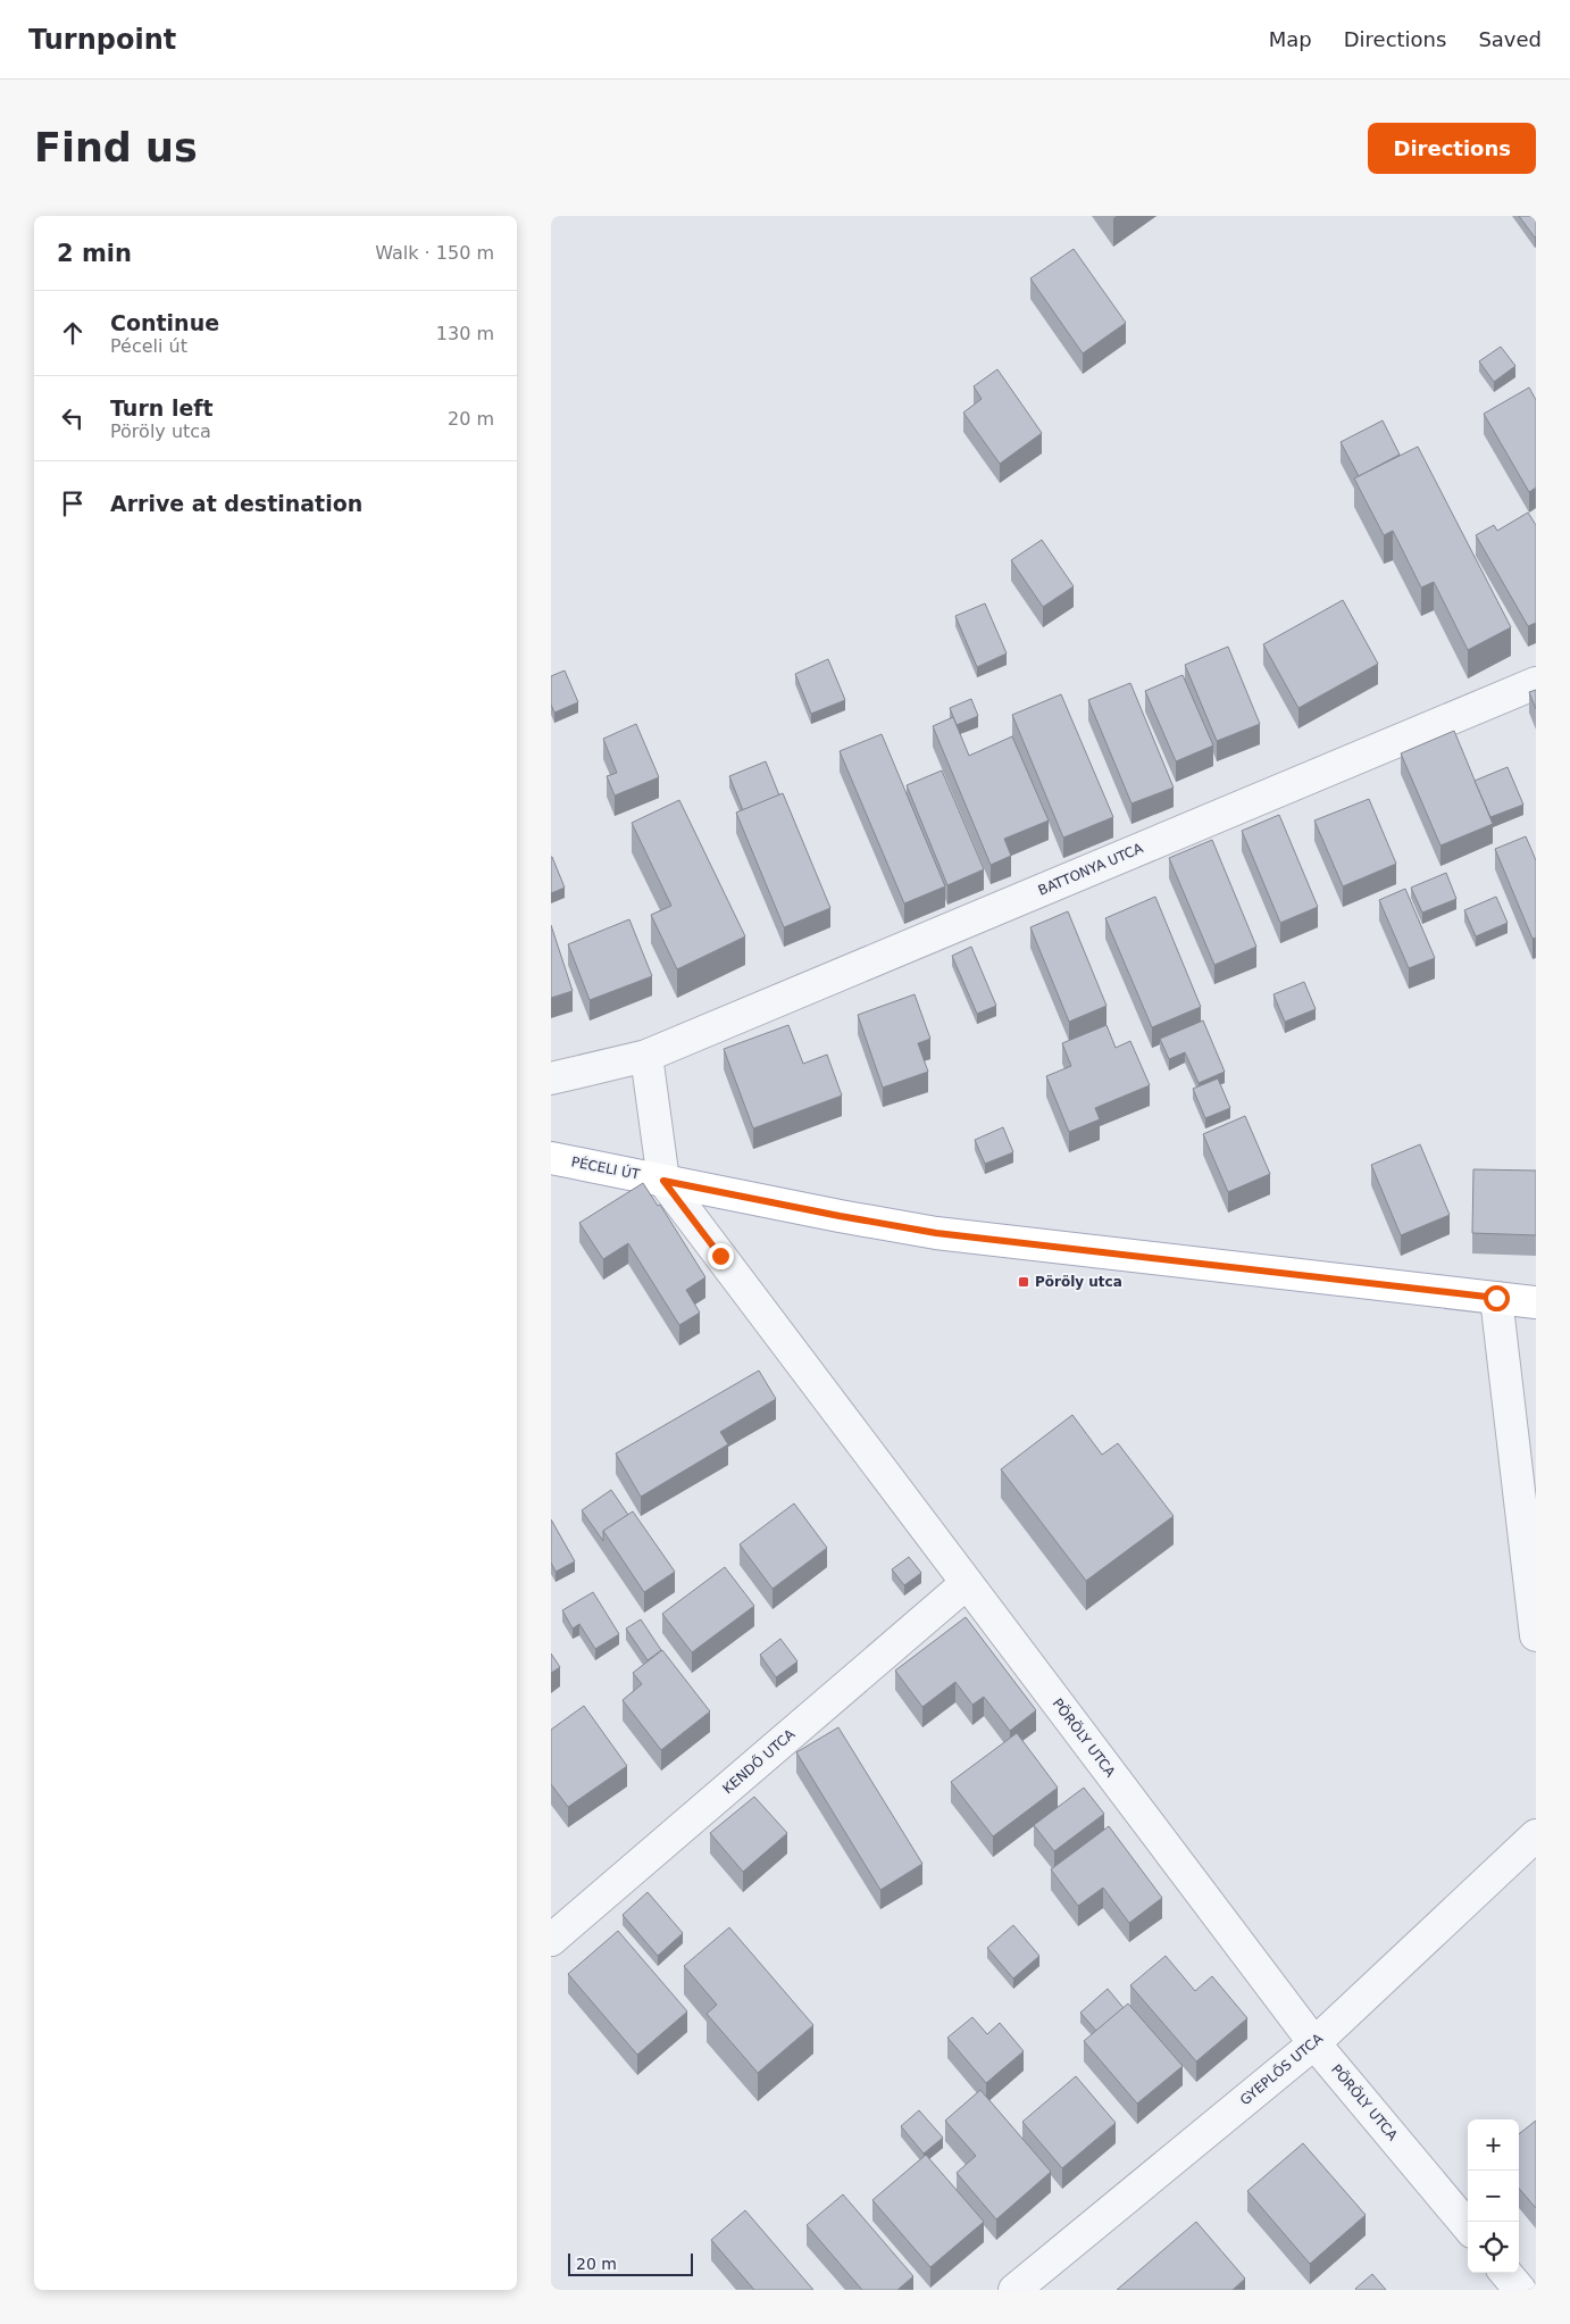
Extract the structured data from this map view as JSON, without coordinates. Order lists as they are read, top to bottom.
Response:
{
  "streets": {
    "main road": ["PÉCELI ÚT"],
    "street": [
      "BATTONYA UTCA",
      "PÖRÖLY UTCA",
      "KENDŐ UTCA",
      "GYEPLŐS UTCA"
    ]
  },
  "crossings": [
    ["PÉCELI ÚT", "PÖRÖLY UTCA"],
    ["PÖRÖLY UTCA", "KENDŐ UTCA"],
    ["PÖRÖLY UTCA", "GYEPLŐS UTCA"]
  ],
  "places": {
    "transit": ["Pöröly utca"]
  },
  "scale_bar": "20 m",
  "page": {
    "header": "Turnpoint",
    "nav": ["Map", "Directions", "Saved"],
    "buttons": "Directions",
    "title": "Find us",
    "heading": ["2 min", "Walk · 150 m"],
    "list": [
      ["Continue", "Péceli út", "130 m"],
      ["Turn left", "Pöröly utca", "20 m"],
      "Arrive at destination"
    ],
    "map_buttons": ["+", "−"],
    "scale": "20 m"
  }
}
